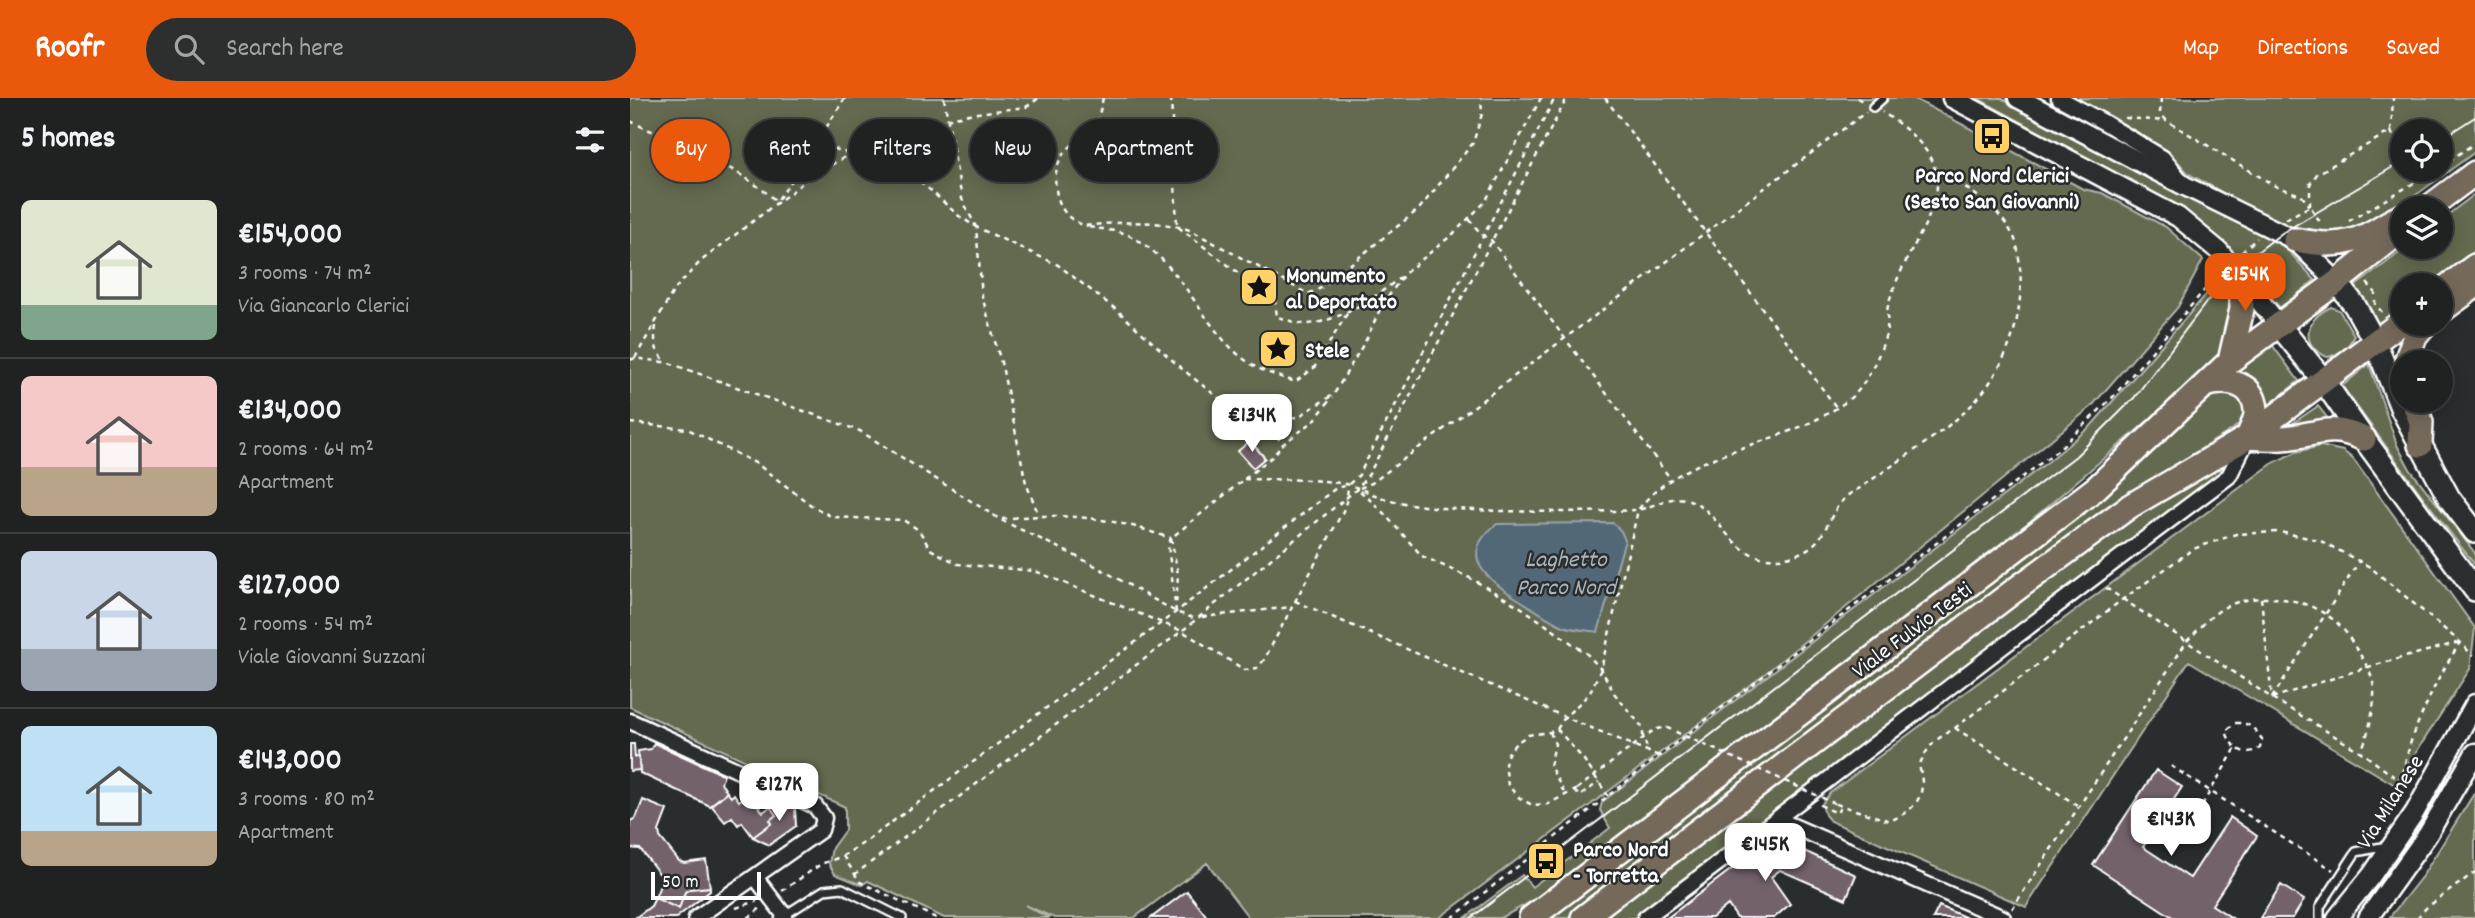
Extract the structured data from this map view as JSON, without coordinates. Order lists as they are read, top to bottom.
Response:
{
  "streets": {
    "main road": ["Viale Fulvio Testi"],
    "street": ["Via Milanese"]
  },
  "water": ["Laghetto Parco Nord"],
  "places": {
    "bus stop": ["Parco Nord Clerici (Sesto San Giovanni)", "Parco Nord - Torretta"],
    "place": ["Monumento al Deportato", "Stele"]
  },
  "scale_bar": "50 m",
  "page": {
    "header": "Roofr",
    "search": "Search here",
    "nav": ["Map", "Directions", "Saved"],
    "heading": "5 homes",
    "map_buttons": ["+", "−"],
    "chip": [
      "Buy",
      "Rent",
      "Filters",
      "New",
      "Apartment"
    ],
    "list": [
      {
        "name": "€154,000",
        "note": "3 rooms · 74 m² · Via Giancarlo Clerici"
      },
      {
        "name": "€134,000",
        "note": "2 rooms · 64 m² · Apartment"
      },
      {
        "name": "€127,000",
        "note": "2 rooms · 54 m² · Viale Giovanni Suzzani"
      },
      {
        "name": "€143,000",
        "note": "3 rooms · 80 m² · Apartment"
      }
    ],
    "price": [
      "€154K",
      "€134K",
      "€127K",
      "€143K",
      "€145K"
    ],
    "scale": "50 m"
  }
}
